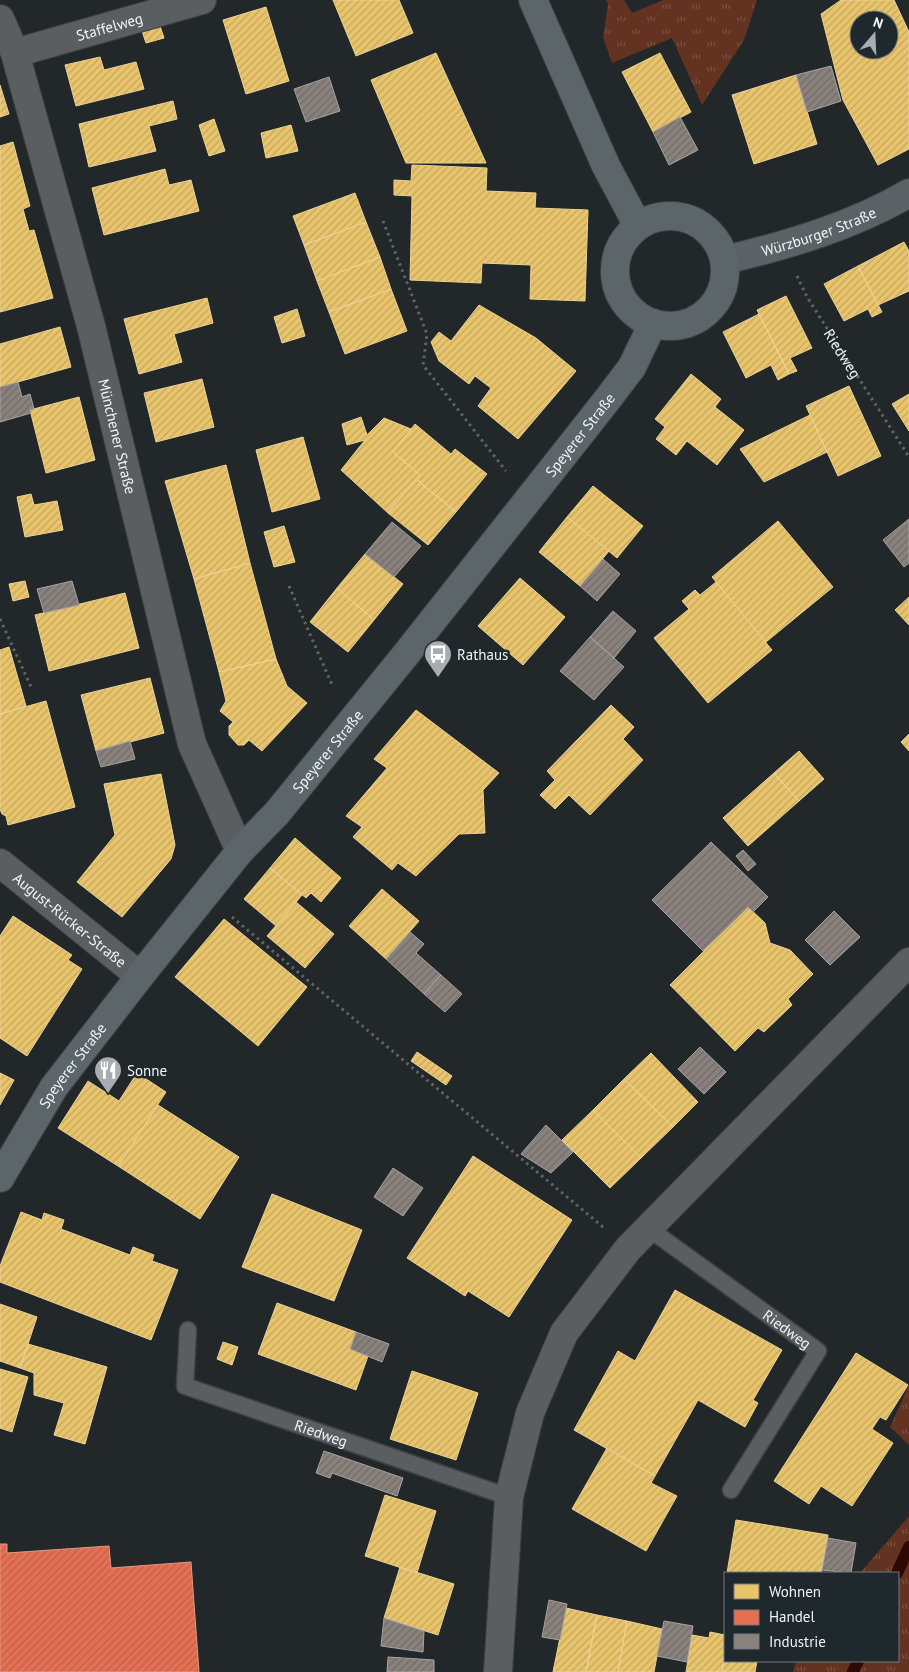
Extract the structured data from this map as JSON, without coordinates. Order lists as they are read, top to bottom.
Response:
{
  "streets": {
    "main road": ["Würzburger Straße", "Speyerer Straße"],
    "street": ["Staffelweg", "Münchener Straße", "August-Rücker-Straße"],
    "lane": ["Riedweg"]
  },
  "crossings": [
    ["Staffelweg", "Münchener Straße"],
    ["Würzburger Straße", "Riedweg"],
    ["Würzburger Straße", "Speyerer Straße"],
    ["Speyerer Straße", "Münchener Straße"],
    ["Speyerer Straße", "August-Rücker-Straße"]
  ],
  "places": {
    "bus stop": ["Rathaus"],
    "restaurant": ["Sonne"]
  },
  "legend": ["Wohnen", "Handel", "Industrie"],
  "north": "top"
}
